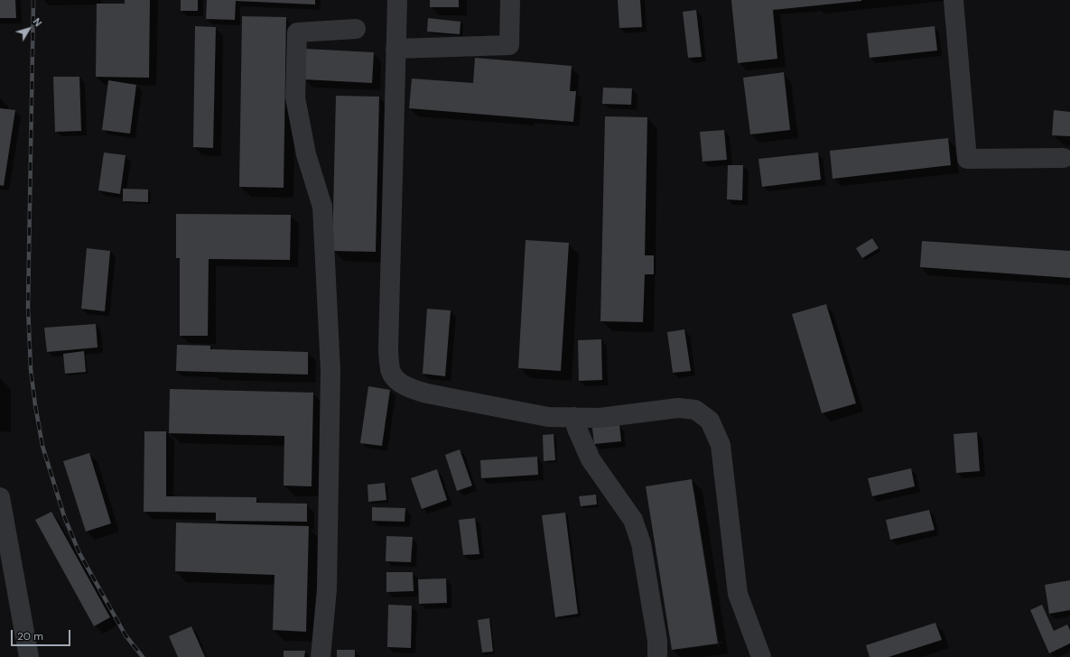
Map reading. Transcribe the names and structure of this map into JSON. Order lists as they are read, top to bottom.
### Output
{
  "scale_bar": "20 m",
  "north": "top right"
}
